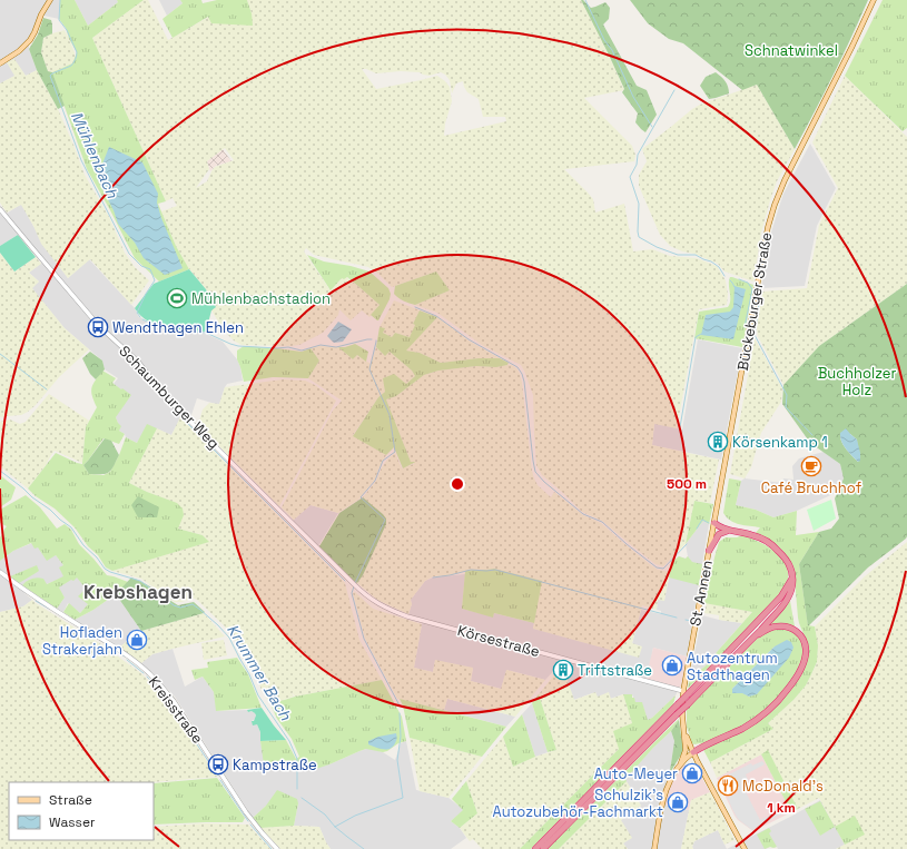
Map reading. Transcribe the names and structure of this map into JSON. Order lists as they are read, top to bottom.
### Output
{
  "streets": {
    "main road": ["Bückeburger Straße", "St. Annen"],
    "street": ["Schaumburger Weg", "Körsestraße", "Kreisstraße"]
  },
  "crossings": [
    ["Bückeburger Straße", "St. Annen"],
    ["Schaumburger Weg", "Körsestraße"],
    ["St. Annen", "Körsestraße"]
  ],
  "districts": ["Krebshagen"],
  "water": ["Mühlenbach", "Krummer Bach"],
  "parks": ["Schnatwinkel", "Buchholzer Holz"],
  "places": {
    "sports": ["Mühlenbachstadion"],
    "bus stop": ["Wendthagen Ehlen", "Kampstraße"],
    "building": ["Körsenkamp 1", "Triftstraße"],
    "cafe": ["Café Bruchhof"],
    "shop": [
      "Hofladen Strakerjahn",
      "Autozentrum Stadthagen",
      "Auto-Meyer",
      "Schulzik's Autozubehör-Fachmarkt"
    ],
    "restaurant": ["McDonald's"]
  },
  "legend": ["Straße", "Wasser"],
  "rings": ["500 m", "1 km"]
}
